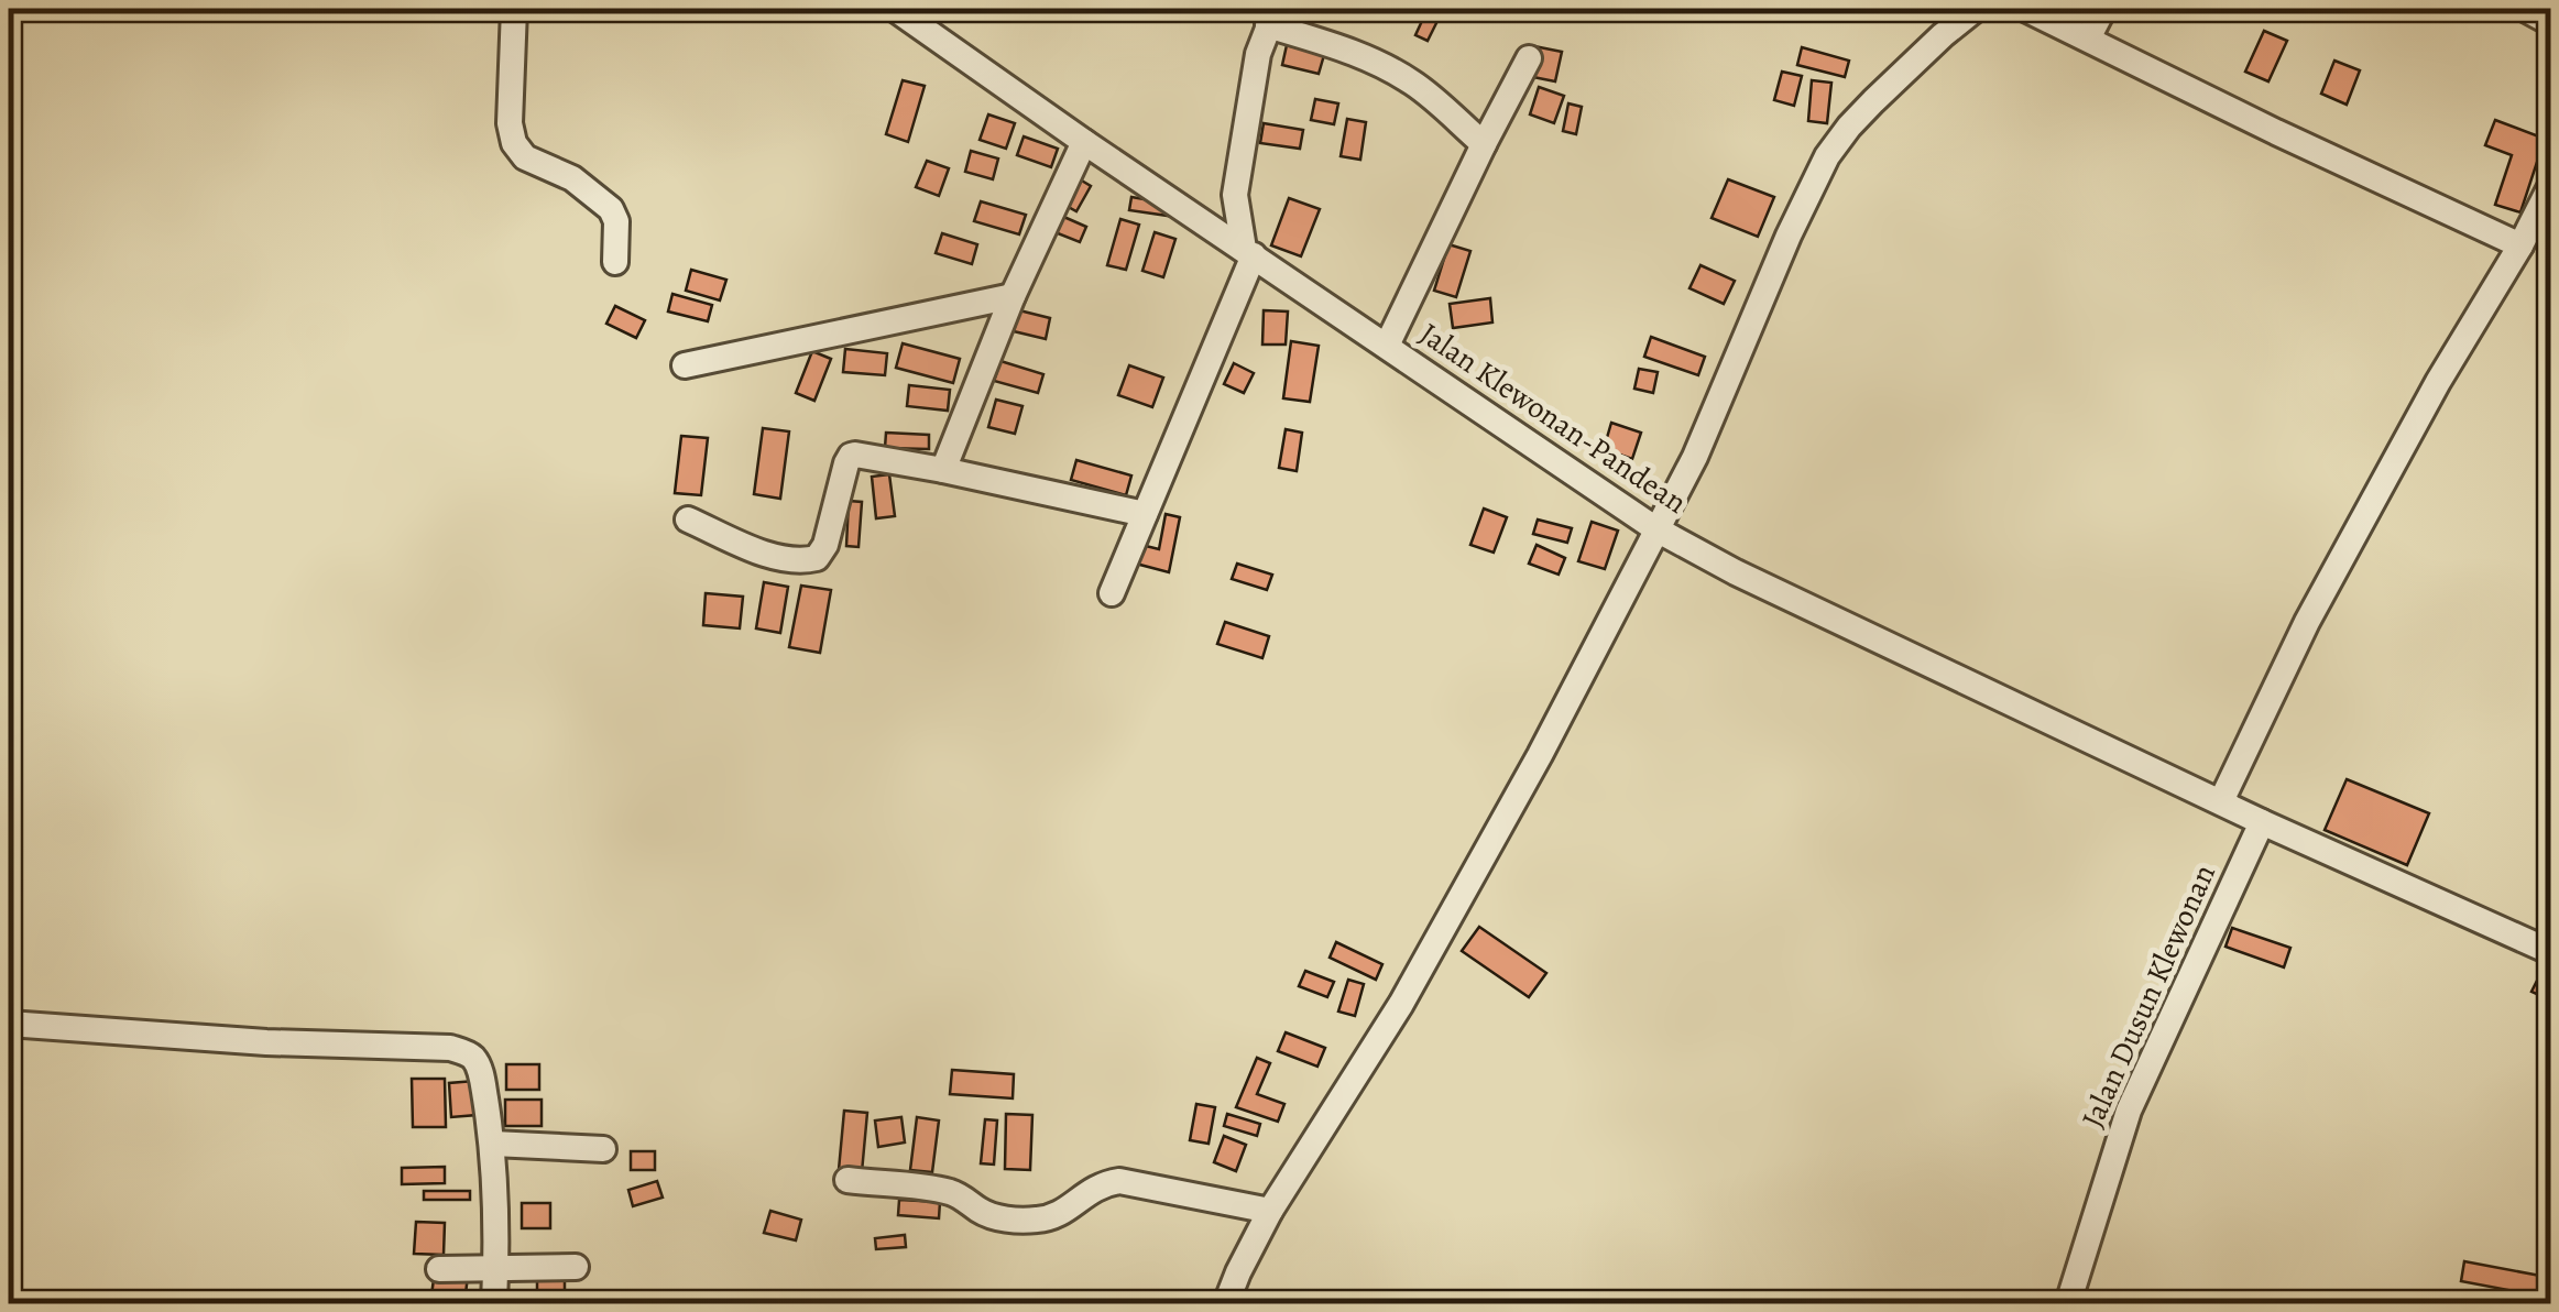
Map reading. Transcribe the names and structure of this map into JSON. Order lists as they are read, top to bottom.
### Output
{
  "streets": {
    "street": ["Jalan Klewonan-Pandean", "Jalan Dusun Klewonan"]
  }
}
